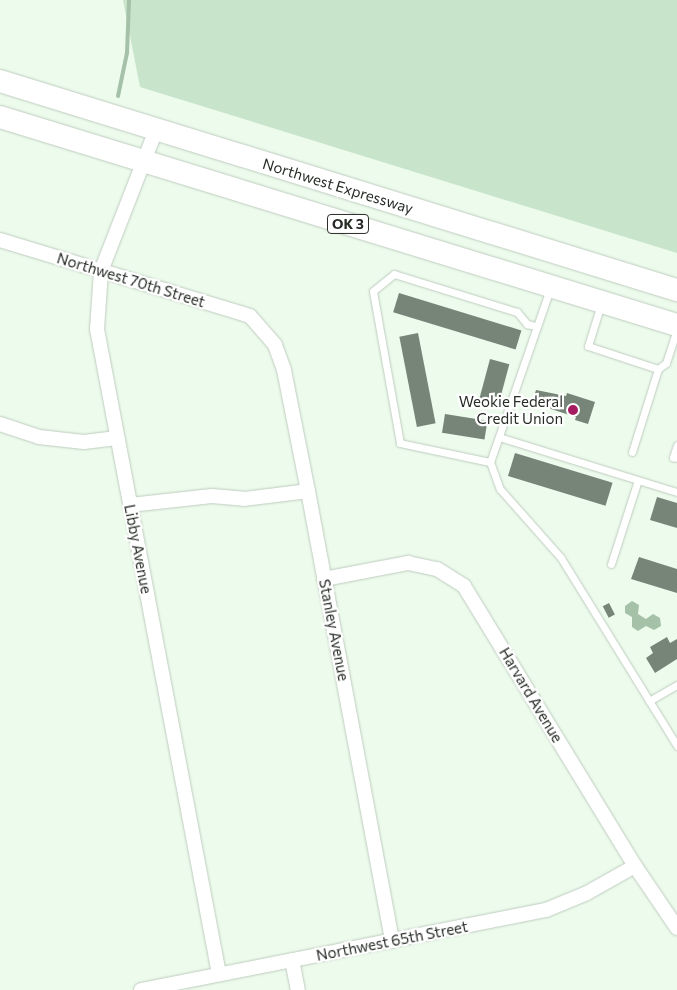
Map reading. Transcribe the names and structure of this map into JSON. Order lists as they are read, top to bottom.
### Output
{
  "streets": {
    "highway": ["Northwest Expressway", "OK 3"],
    "street": [
      "Northwest 70th Street",
      "Libby Avenue",
      "Stanley Avenue",
      "Harvard Avenue",
      "Northwest 65th Street"
    ]
  },
  "crossings": [
    ["Northwest Expressway", "Libby Avenue"],
    ["OK 3", "Libby Avenue"],
    ["Northwest 70th Street", "Libby Avenue"],
    ["Northwest 70th Street", "Stanley Avenue"],
    ["Libby Avenue", "Northwest 65th Street"],
    ["Stanley Avenue", "Harvard Avenue"],
    ["Stanley Avenue", "Northwest 65th Street"],
    ["Harvard Avenue", "Northwest 65th Street"]
  ],
  "places": ["Weokie Federal Credit Union"]
}
